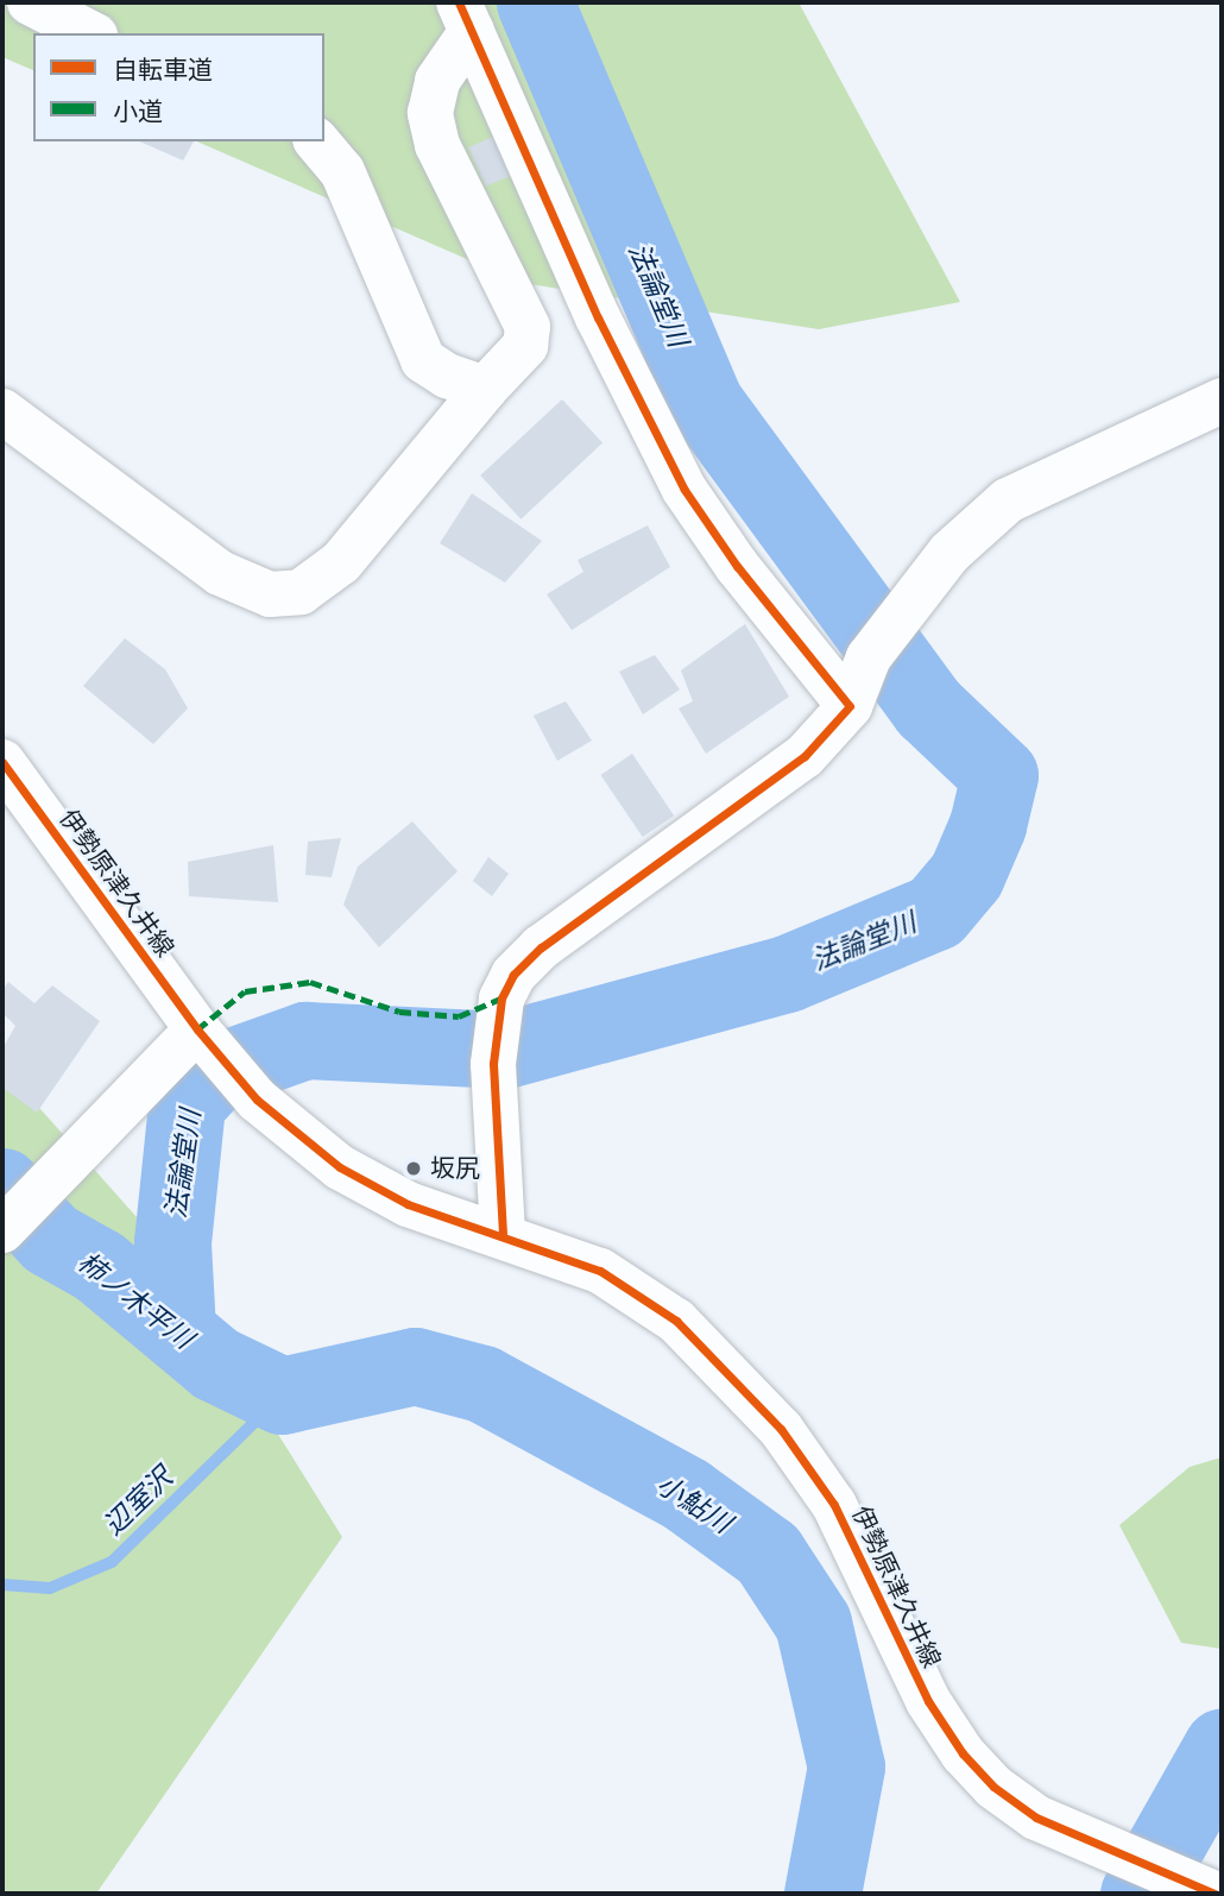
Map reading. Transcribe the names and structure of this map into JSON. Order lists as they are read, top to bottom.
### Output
{
  "streets": {
    "street": ["伊勢原津久井線"]
  },
  "water": [
    "法論堂川",
    "柿ノ木平川",
    "辺室沢",
    "小鮎川"
  ],
  "places": ["坂尻"],
  "legend": ["自転車道", "小道"]
}
